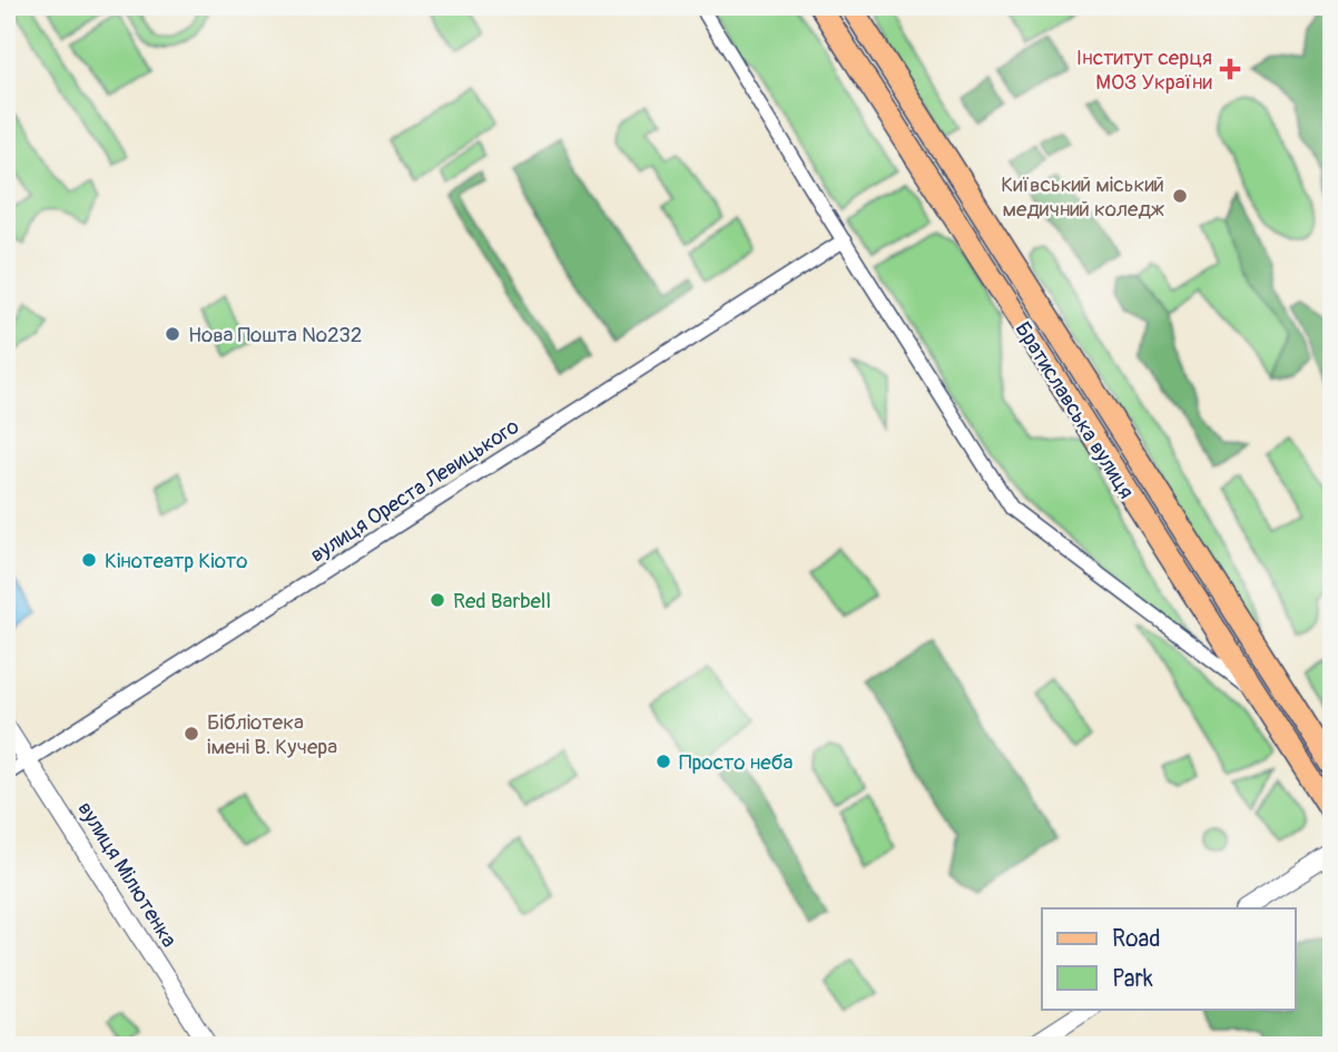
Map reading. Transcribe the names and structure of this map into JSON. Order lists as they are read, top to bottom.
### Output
{
  "streets": {
    "main road": ["Братиславська вулиця"],
    "street": ["вулиця Ореста Левицького", "вулиця Мілютенка"]
  },
  "crossings": [
    ["вулиця Ореста Левицького", "вулиця Мілютенка"]
  ],
  "places": {
    "health": ["Інститут серця МОЗ України"],
    "other": [
      "Київський міський медичний коледж",
      "Нова Пошта №232",
      "Кінотеатр Кіото",
      "Red Barbell",
      "Бібліотека імені В. Кучера",
      "Просто неба"
    ]
  },
  "legend": ["Road", "Park"]
}
